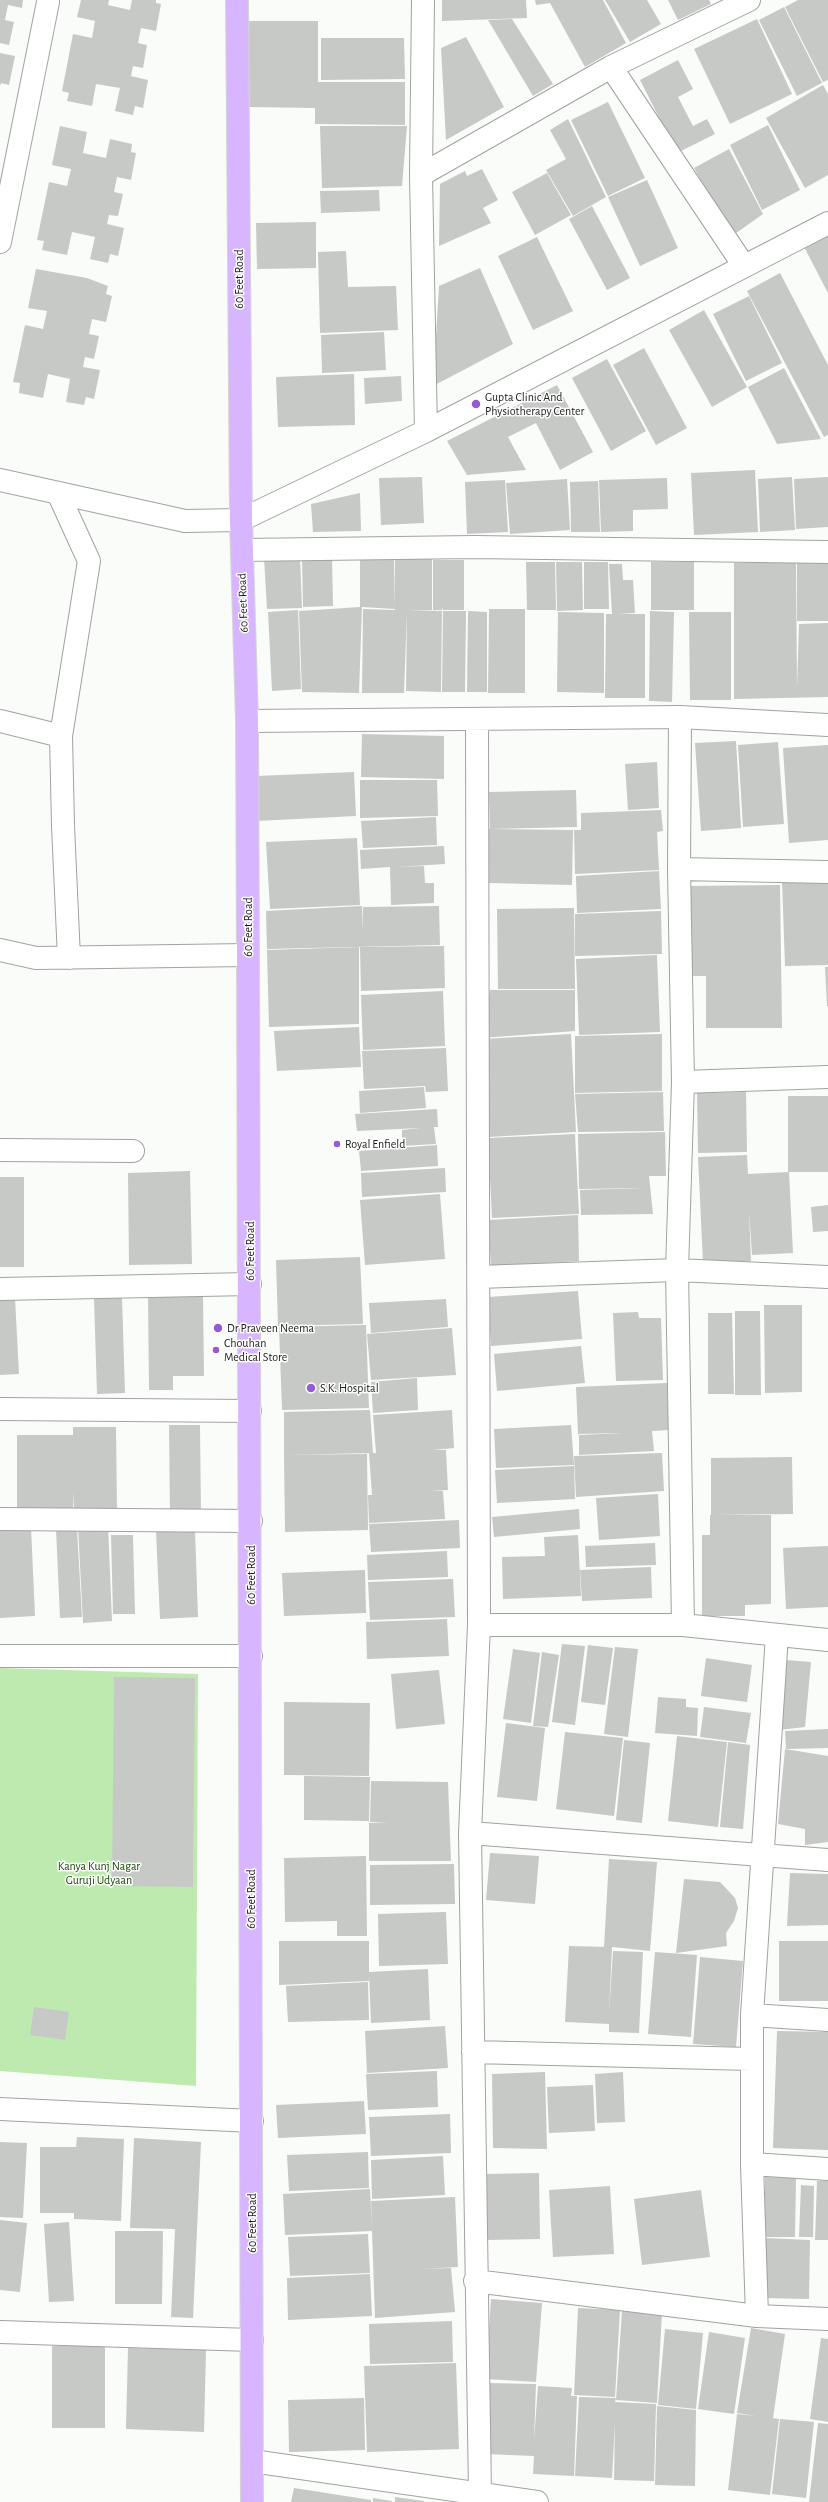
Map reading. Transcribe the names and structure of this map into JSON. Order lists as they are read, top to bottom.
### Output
{
  "streets": {
    "main road": ["60 Feet Road"]
  },
  "parks": ["Kanya Kunj Nagar Guruji Udyaan"],
  "places": [
    "Gupta Clinic And Physiotherapy Center",
    "Royal Enfield",
    "Dr Praveen Neema",
    "Chouhan Medical Store",
    "S.K. Hospital"
  ]
}
